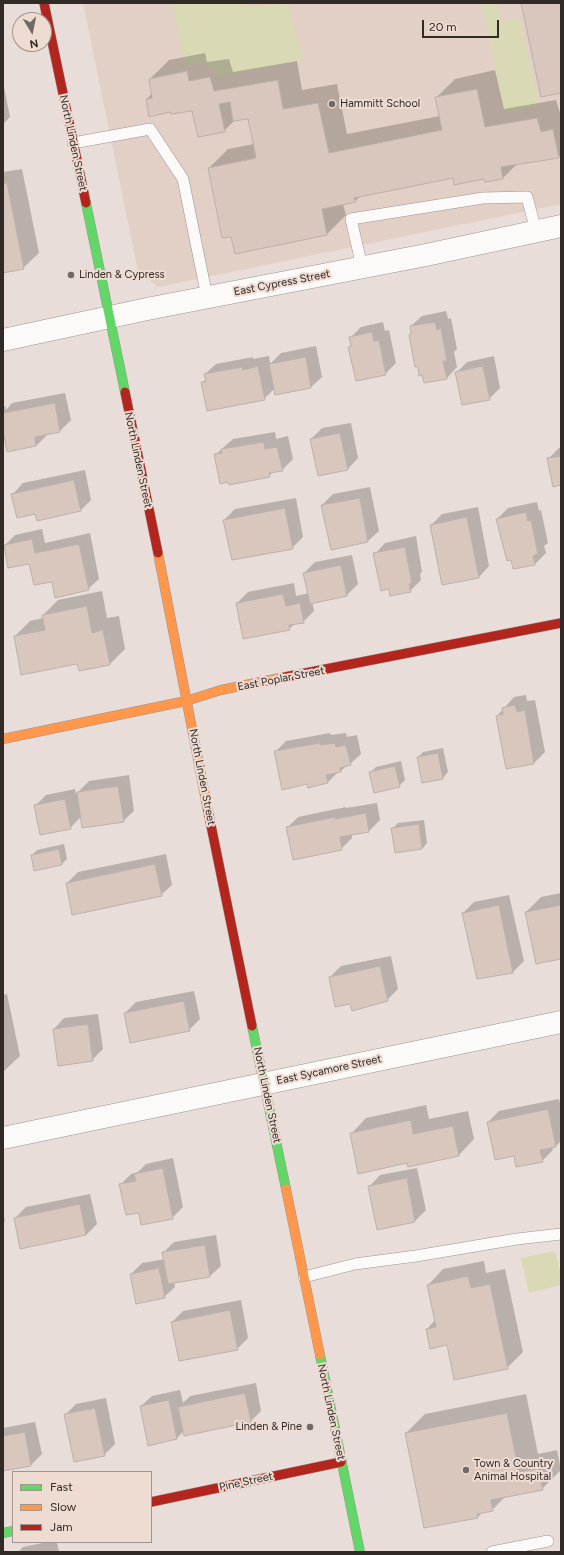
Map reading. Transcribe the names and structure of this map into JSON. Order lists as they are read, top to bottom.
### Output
{
  "streets": {
    "main road": ["North Linden Street", "East Poplar Street", "Pine Street"],
    "street": ["East Cypress Street", "East Sycamore Street"]
  },
  "crossings": [
    ["North Linden Street", "East Cypress Street"],
    ["North Linden Street", "East Poplar Street"],
    ["North Linden Street", "East Sycamore Street"],
    ["North Linden Street", "Pine Street"]
  ],
  "places": [
    "Hammitt School",
    "Linden & Cypress",
    "Linden & Pine",
    "Town & Country Animal Hospital"
  ],
  "legend": ["Fast", "Slow", "Jam"],
  "scale_bar": "20 m",
  "north": "bottom"
}
